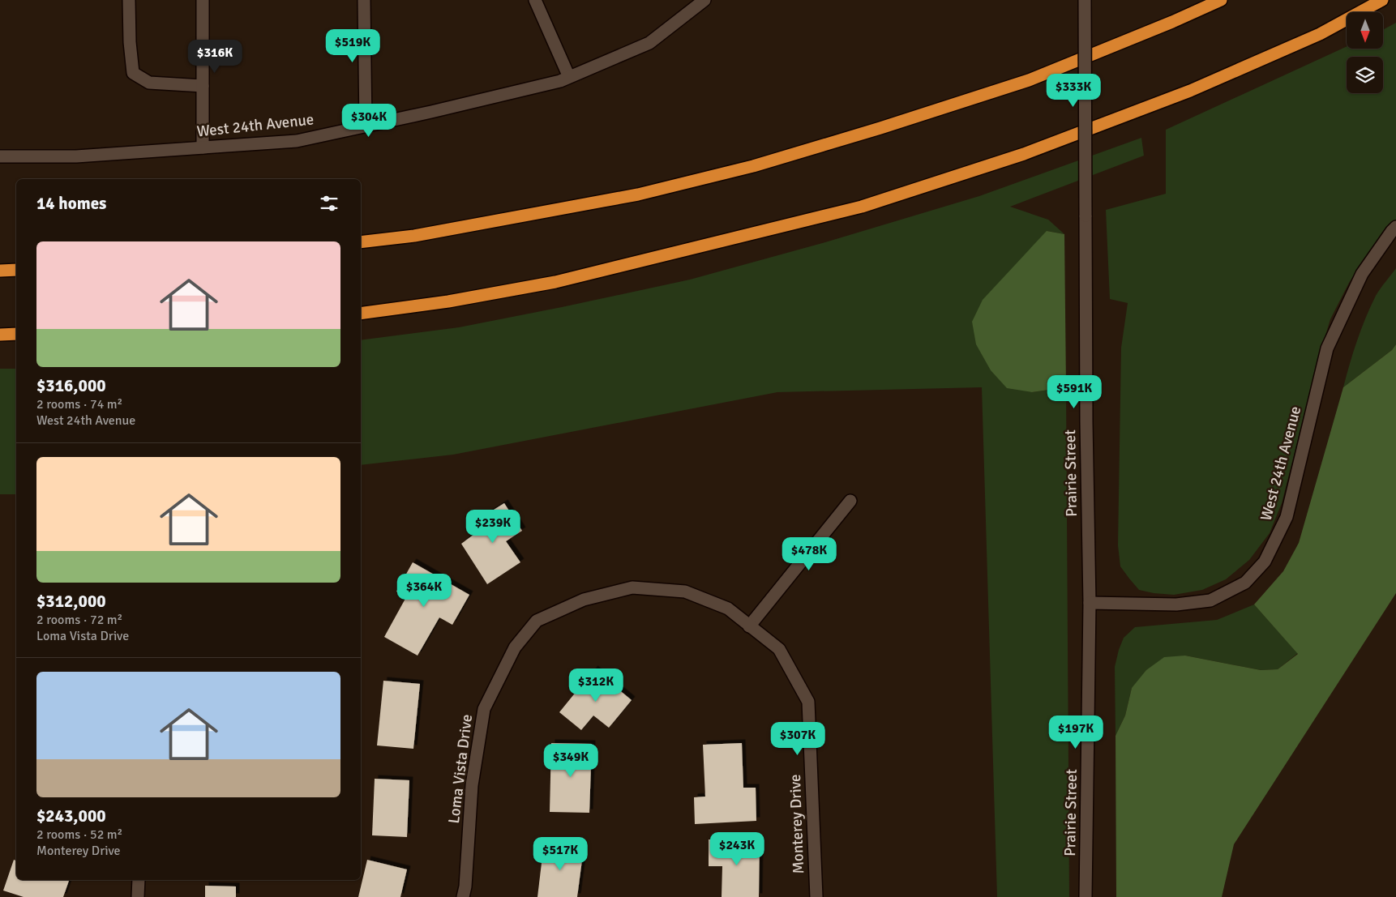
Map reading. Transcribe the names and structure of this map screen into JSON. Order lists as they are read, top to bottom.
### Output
{
  "streets": {
    "street": [
      "West 24th Avenue",
      "Prairie Street",
      "Loma Vista Drive",
      "Monterey Drive"
    ]
  },
  "crossings": [
    ["West 24th Avenue", "Prairie Street"],
    ["Loma Vista Drive", "Monterey Drive"]
  ],
  "north": "bottom",
  "page": {
    "price": [
      "$519K",
      "$316K",
      "$333K",
      "$304K",
      "$591K",
      "$239K",
      "$478K",
      "$364K",
      "$312K",
      "$197K",
      "$307K",
      "$349K",
      "$243K",
      "$517K"
    ],
    "heading": "14 homes",
    "list": [
      {
        "name": "$316,000",
        "note": "2 rooms · 74 m² · West 24th Avenue"
      },
      {
        "name": "$312,000",
        "note": "2 rooms · 72 m² · Loma Vista Drive"
      },
      {
        "name": "$243,000",
        "note": "2 rooms · 52 m² · Monterey Drive"
      }
    ]
  }
}
